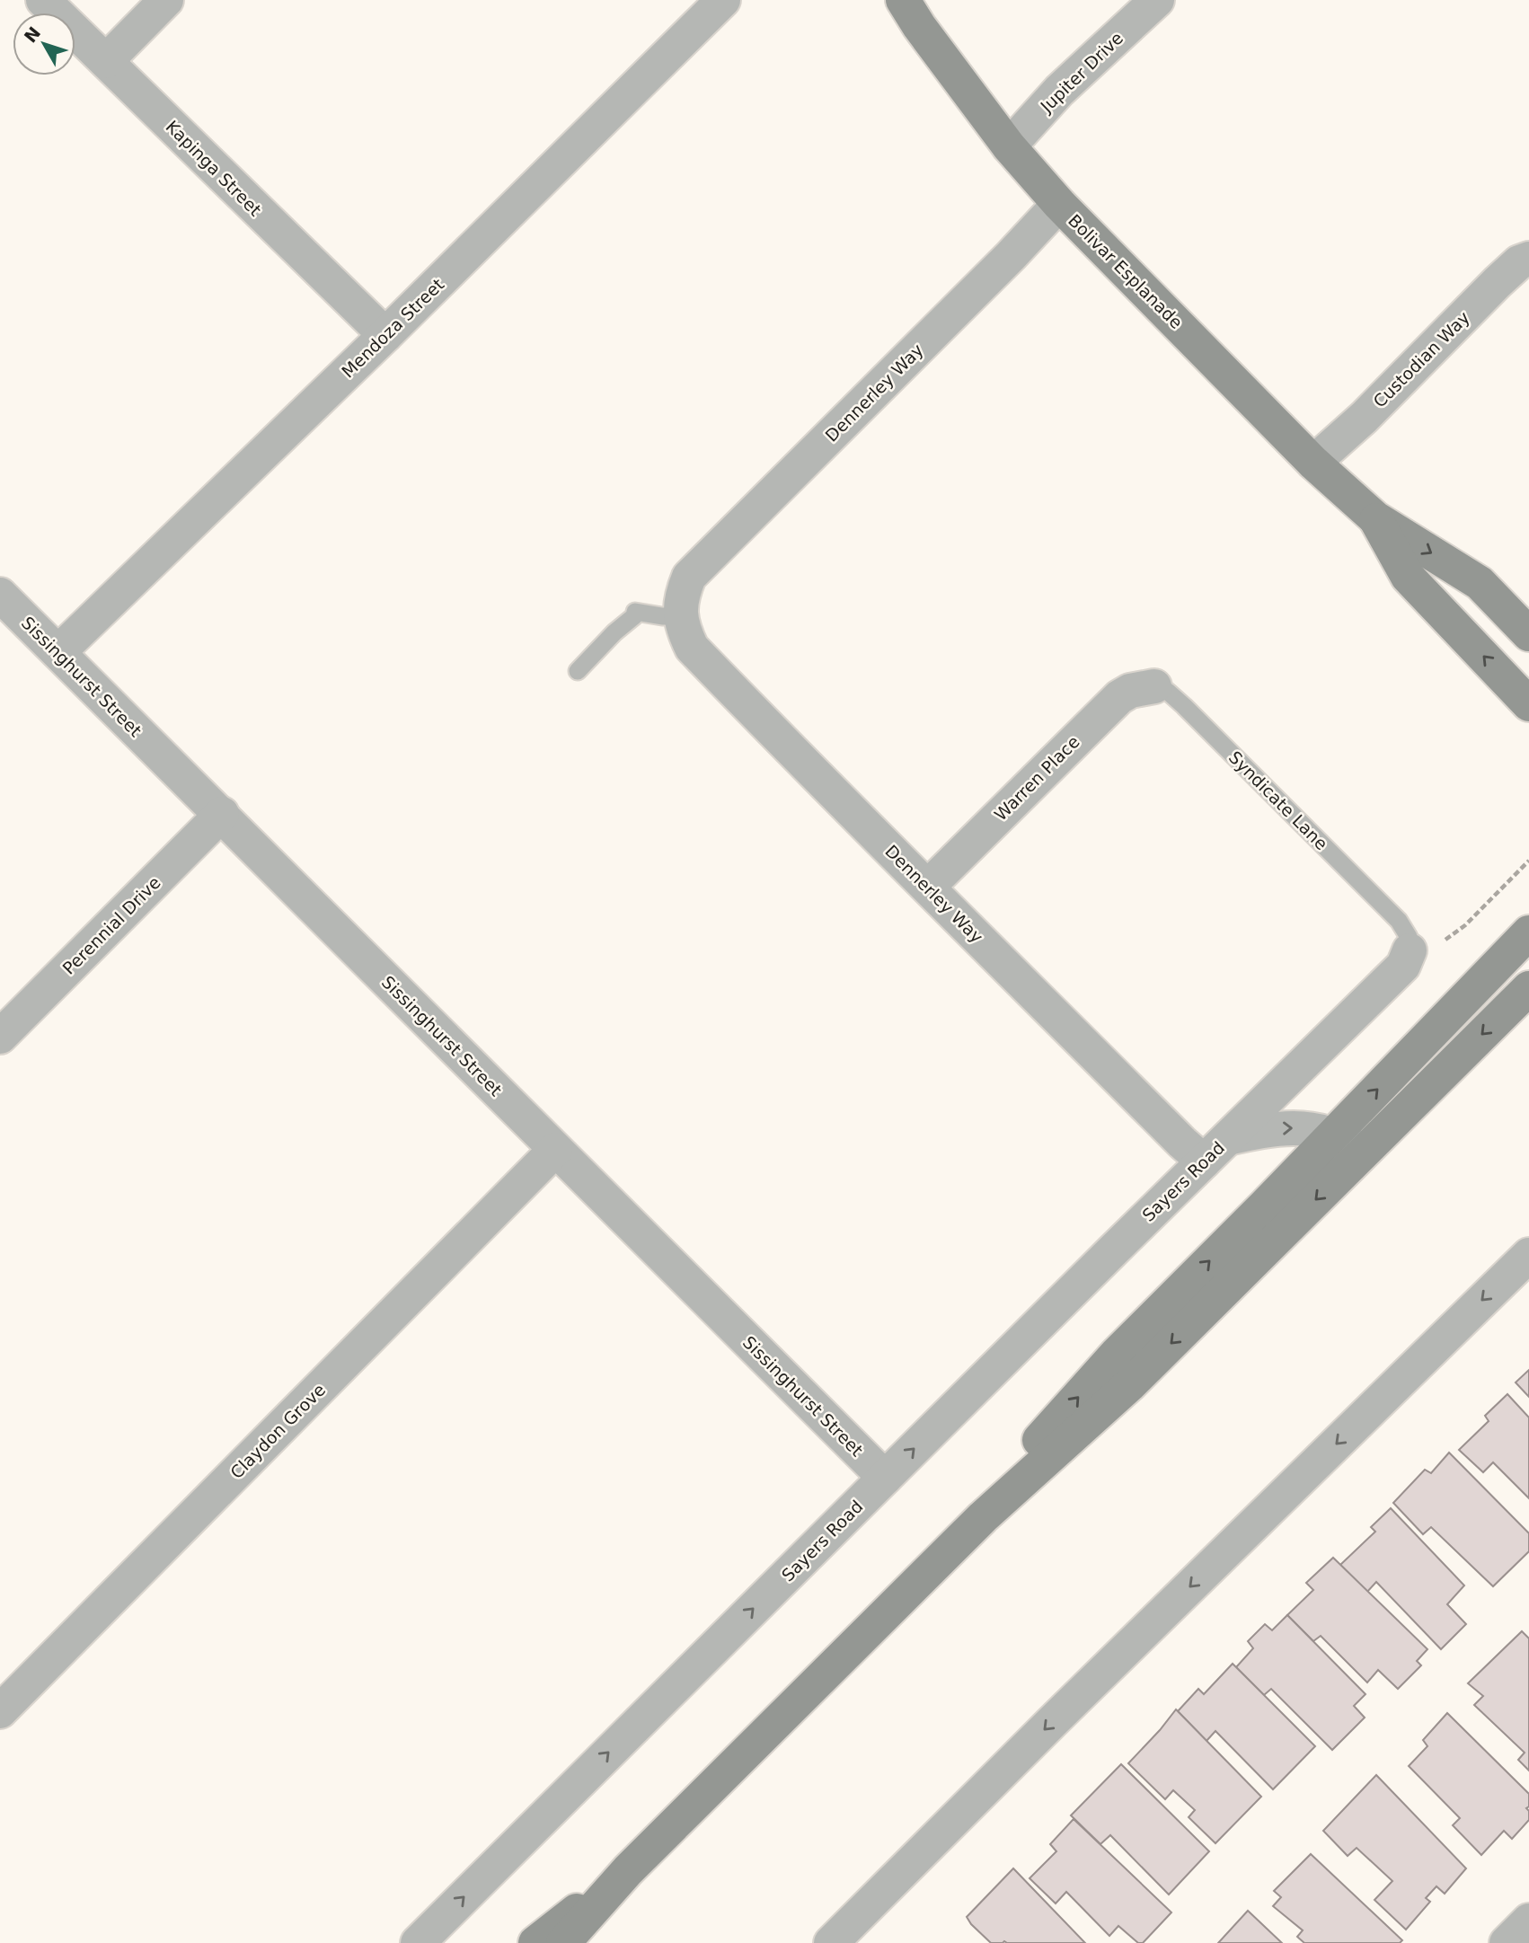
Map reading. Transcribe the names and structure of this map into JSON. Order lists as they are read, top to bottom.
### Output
{
  "streets": {
    "main road": ["Bolivar Esplanade"],
    "street": [
      "Jupiter Drive",
      "Kapinga Street",
      "Mendoza Street",
      "Custodian Way",
      "Dennerley Way",
      "Sissinghurst Street",
      "Warren Place",
      "Perennial Drive",
      "Sayers Road",
      "Claydon Grove"
    ],
    "lane": ["Syndicate Lane"]
  },
  "crossings": [
    ["Jupiter Drive", "Bolivar Esplanade"],
    ["Kapinga Street", "Mendoza Street"],
    ["Bolivar Esplanade", "Custodian Way"],
    ["Bolivar Esplanade", "Dennerley Way"],
    ["Mendoza Street", "Sissinghurst Street"],
    ["Dennerley Way", "Warren Place"],
    ["Dennerley Way", "Sayers Road"],
    ["Sissinghurst Street", "Perennial Drive"],
    ["Sissinghurst Street", "Sayers Road"],
    ["Sissinghurst Street", "Claydon Grove"],
    ["Warren Place", "Syndicate Lane"],
    ["Syndicate Lane", "Sayers Road"]
  ],
  "north": "top left"
}
